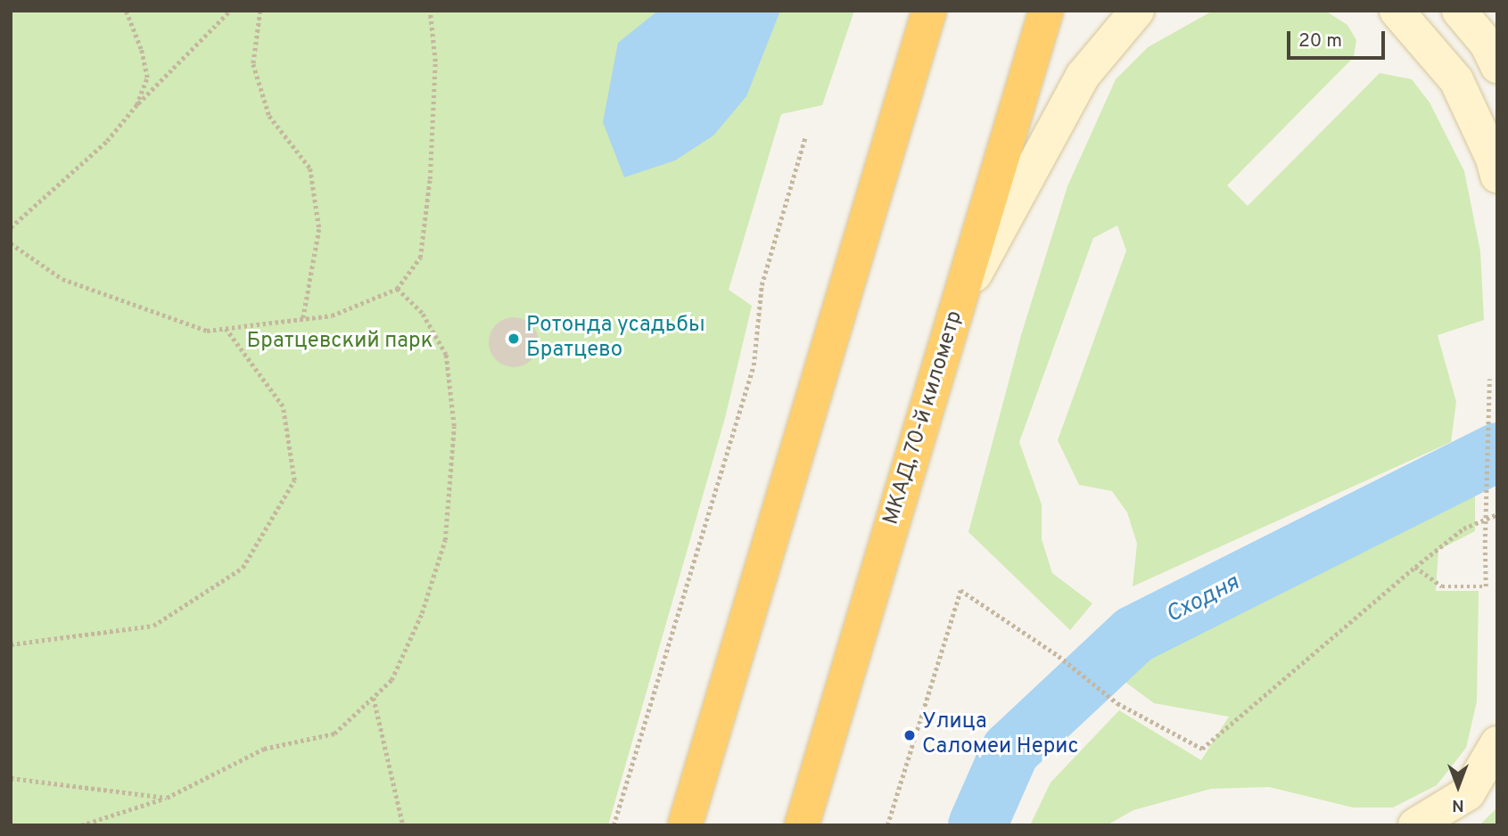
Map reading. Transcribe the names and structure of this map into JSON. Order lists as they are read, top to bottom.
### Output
{
  "streets": {
    "highway": ["МКАД, 70-й километр"]
  },
  "water": ["Сходня"],
  "parks": ["Братцевский парк"],
  "places": ["Ротонда усадьбы Братцево", "Улица Саломеи Нерис"],
  "scale_bar": "20 m",
  "north": "bottom"
}
